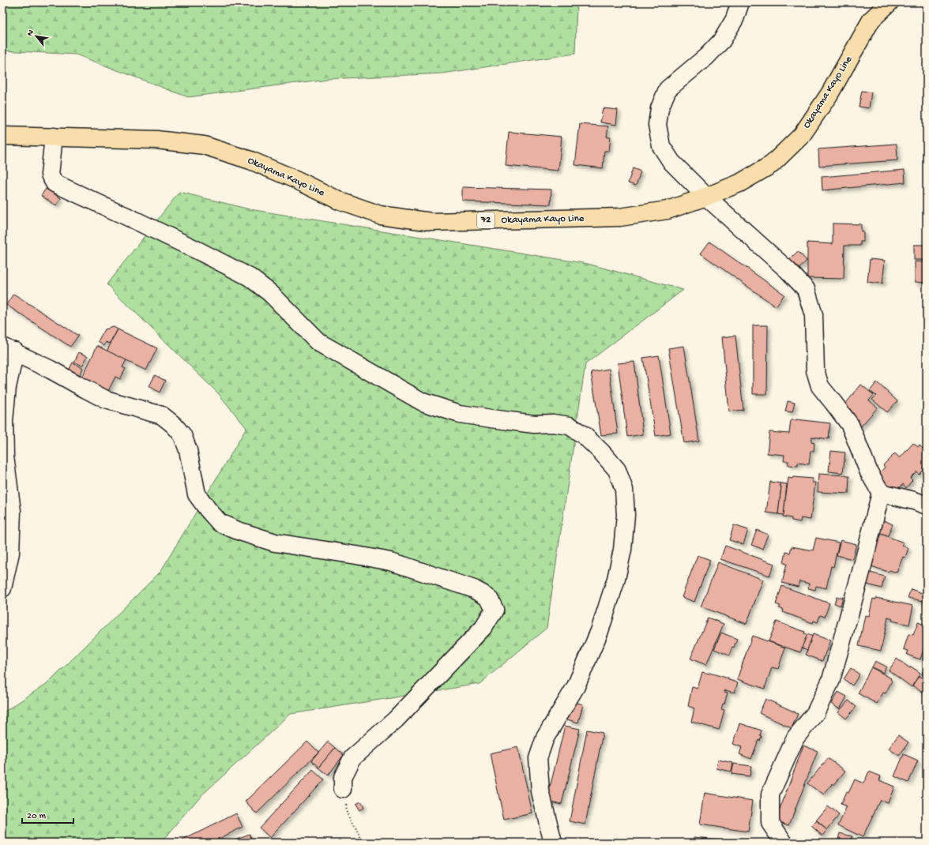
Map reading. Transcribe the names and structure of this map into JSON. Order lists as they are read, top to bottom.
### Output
{
  "streets": {
    "main road": ["Okayama Kayo Line", "72"]
  },
  "scale_bar": "20 m",
  "north": "top left"
}
